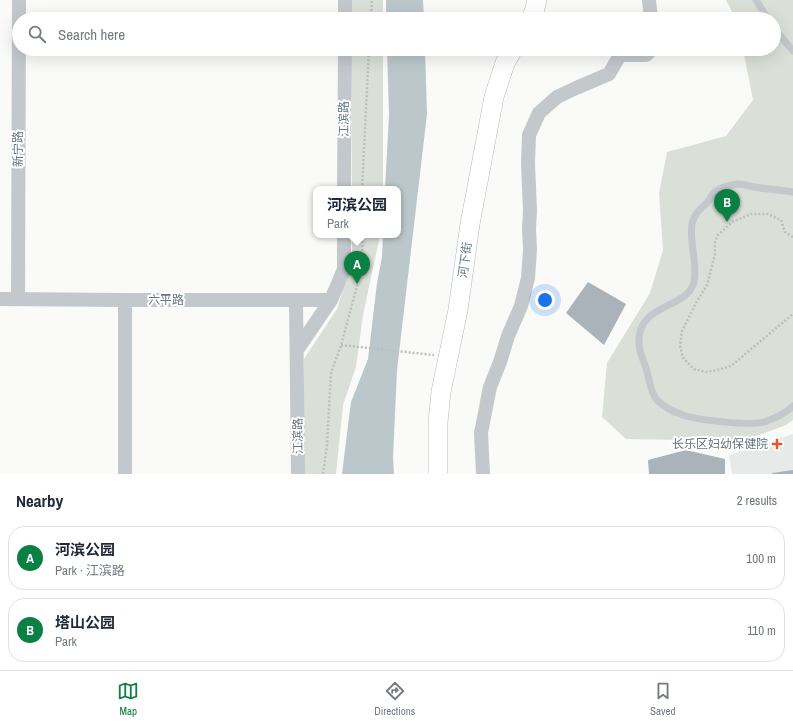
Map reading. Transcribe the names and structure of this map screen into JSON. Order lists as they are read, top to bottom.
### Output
{
  "streets": {
    "street": [
      "江滨路",
      "新宁路",
      "河下街",
      "六平路"
    ]
  },
  "crossings": [
    ["江滨路", "六平路"],
    ["新宁路", "六平路"]
  ],
  "places": {
    "health": ["长乐区妇幼保健院"]
  },
  "page": {
    "search": "Search here",
    "popup": ["河滨公园", "Park"],
    "pins": ["B", "A"],
    "heading": ["Nearby", "2 results"],
    "list": [
      {
        "mark": "A",
        "name": "河滨公园",
        "note": "Park · 江滨路",
        "value": "100 m"
      },
      {
        "mark": "B",
        "name": "塔山公园",
        "note": "Park",
        "value": "110 m"
      }
    ],
    "nav": ["Map", "Directions", "Saved"]
  }
}
